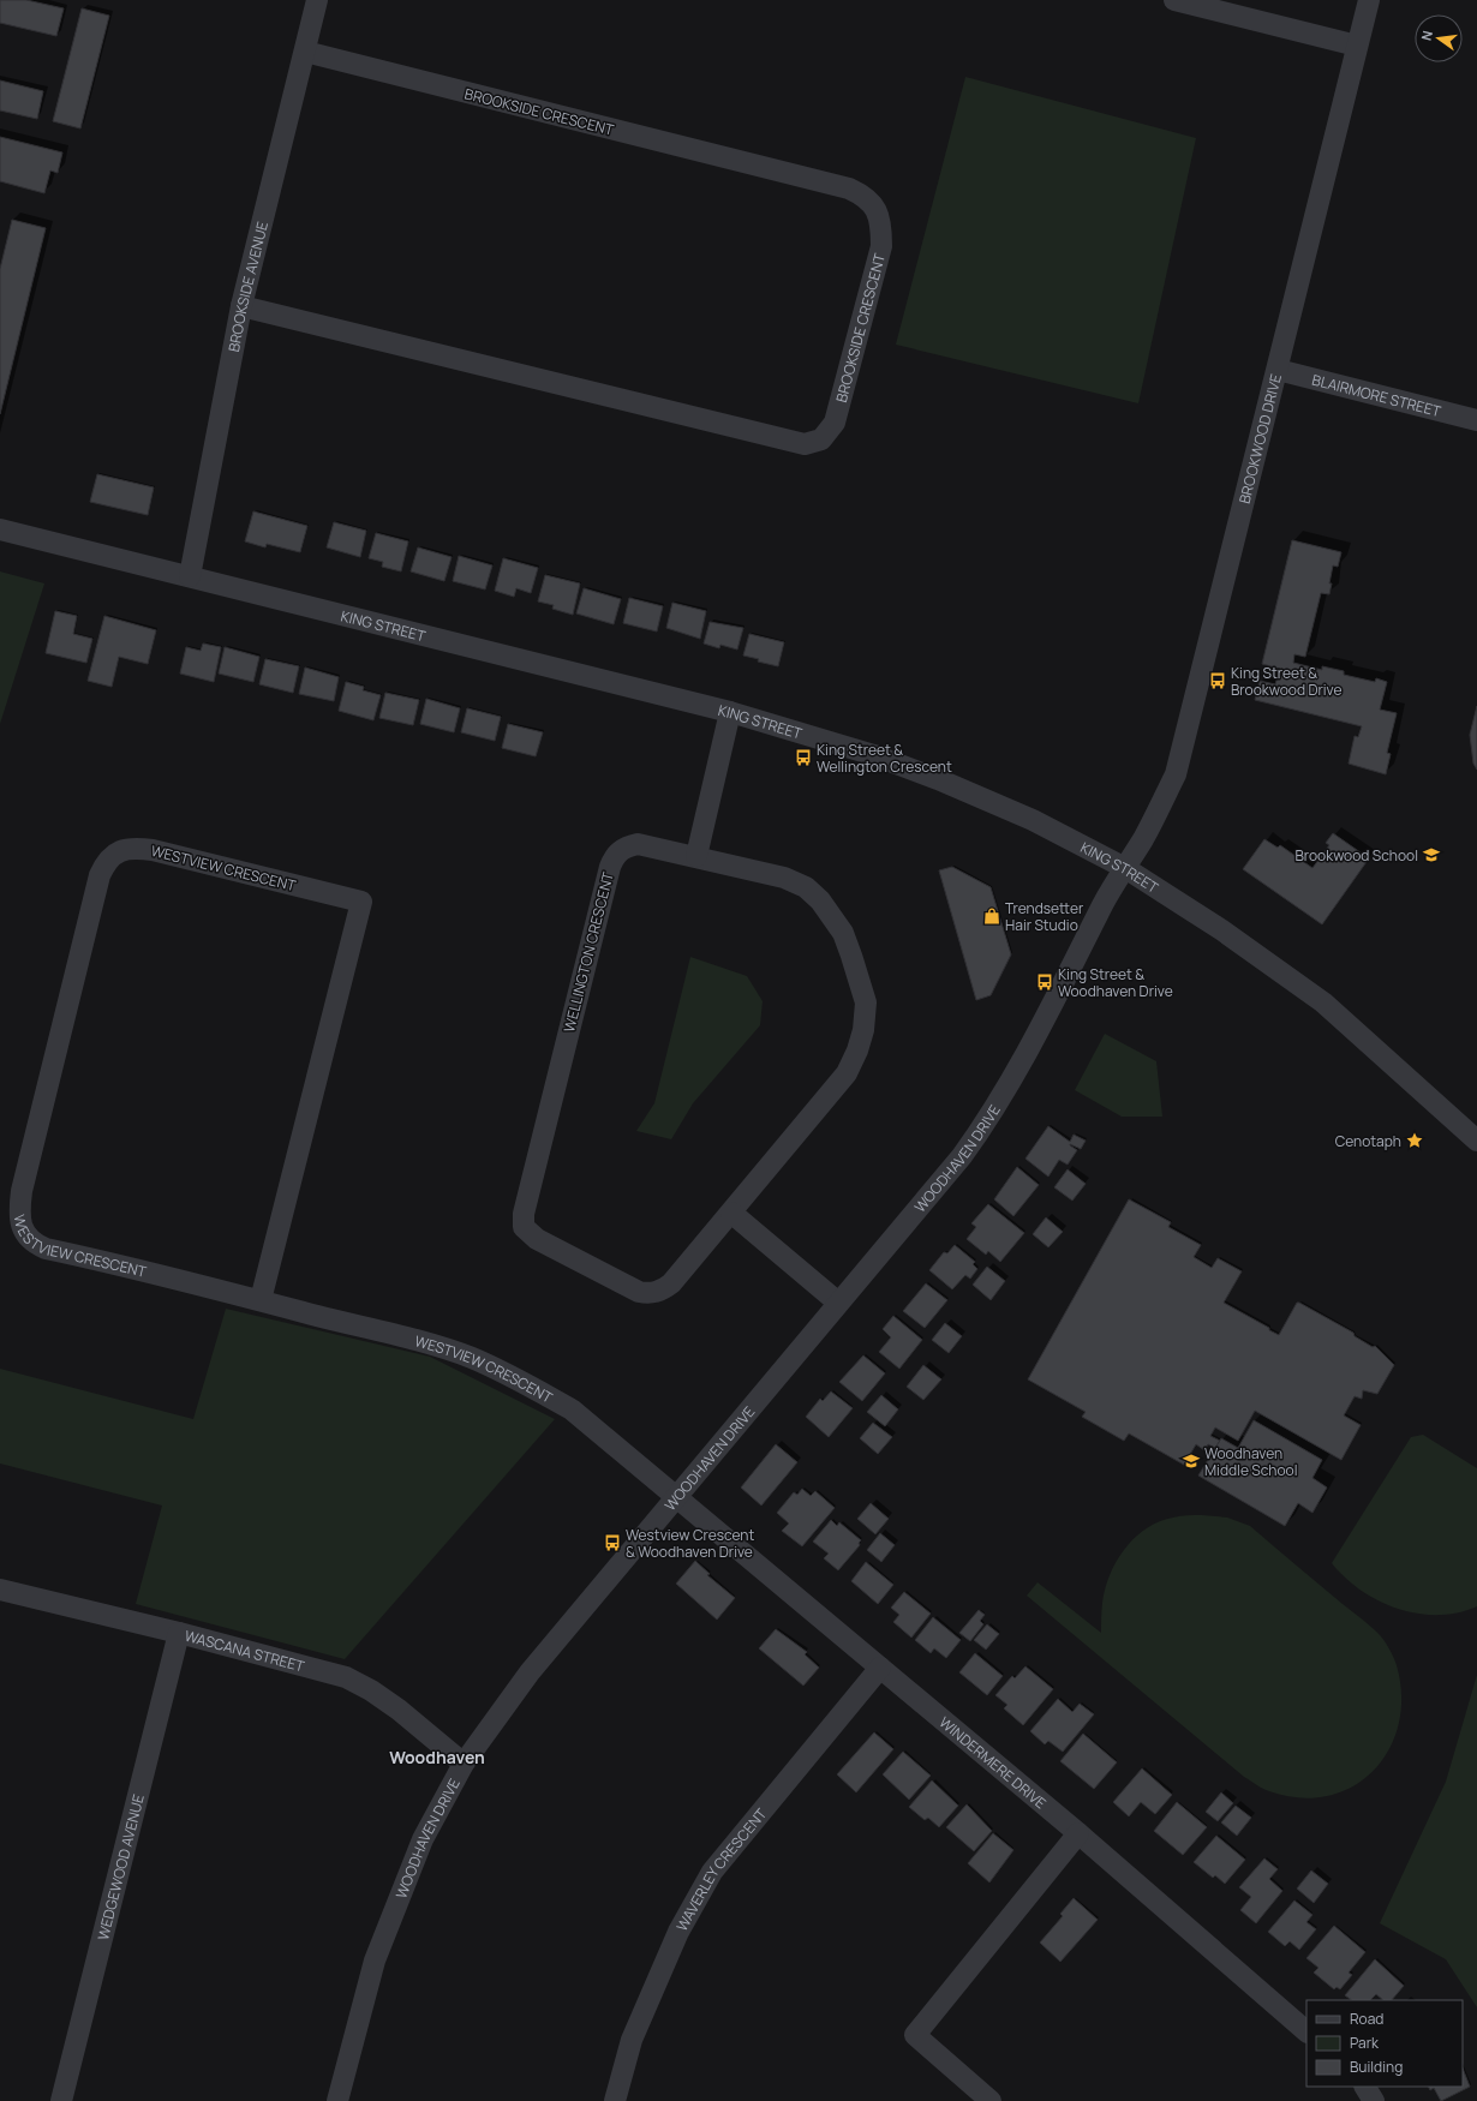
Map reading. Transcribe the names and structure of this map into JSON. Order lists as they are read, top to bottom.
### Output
{
  "streets": {
    "street": [
      "BROOKSIDE CRESCENT",
      "BROOKSIDE AVENUE",
      "BLAIRMORE STREET",
      "BROOKWOOD DRIVE",
      "KING STREET",
      "WESTVIEW CRESCENT",
      "WELLINGTON CRESCENT",
      "WOODHAVEN DRIVE",
      "WASCANA STREET",
      "WINDERMERE DRIVE",
      "WEDGEWOOD AVENUE",
      "WAVERLEY CRESCENT"
    ]
  },
  "crossings": [
    ["BROOKSIDE CRESCENT", "BROOKSIDE AVENUE"],
    ["BROOKSIDE AVENUE", "KING STREET"],
    ["BLAIRMORE STREET", "BROOKWOOD DRIVE"],
    ["BROOKWOOD DRIVE", "KING STREET"],
    ["BROOKWOOD DRIVE", "WOODHAVEN DRIVE"],
    ["KING STREET", "WOODHAVEN DRIVE"],
    ["WESTVIEW CRESCENT", "WOODHAVEN DRIVE"],
    ["WESTVIEW CRESCENT", "WINDERMERE DRIVE"],
    ["WOODHAVEN DRIVE", "WASCANA STREET"],
    ["WOODHAVEN DRIVE", "WINDERMERE DRIVE"],
    ["WASCANA STREET", "WEDGEWOOD AVENUE"],
    ["WINDERMERE DRIVE", "WAVERLEY CRESCENT"]
  ],
  "districts": ["Woodhaven"],
  "places": {
    "bus stop": [
      "King Street & Brookwood Drive",
      "King Street & Wellington Crescent",
      "King Street & Woodhaven Drive",
      "Westview Crescent & Woodhaven Drive"
    ],
    "school or university": ["Brookwood School", "Woodhaven Middle School"],
    "shop": ["Trendsetter Hair Studio"],
    "place": ["Cenotaph"]
  },
  "legend": ["Road", "Park", "Building"],
  "north": "left"
}
